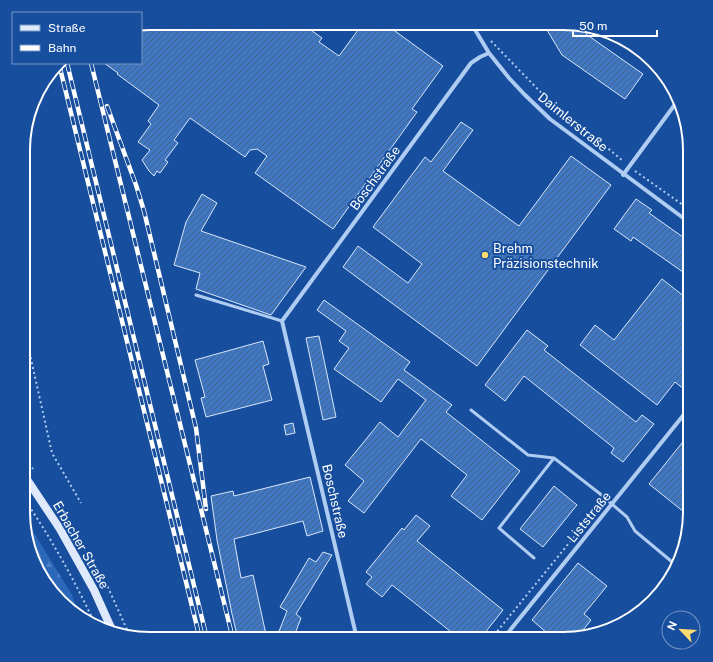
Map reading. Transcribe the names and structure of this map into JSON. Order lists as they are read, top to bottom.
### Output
{
  "streets": {
    "main road": ["Erbacher Straße"],
    "street": ["Daimlerstraße", "Boschstraße", "Liststraße"]
  },
  "crossings": [
    ["Daimlerstraße", "Boschstraße"]
  ],
  "places": ["Brehm Präzisionstechnik"],
  "legend": ["Straße", "Bahn"],
  "scale_bar": "50 m",
  "north": "top left"
}
